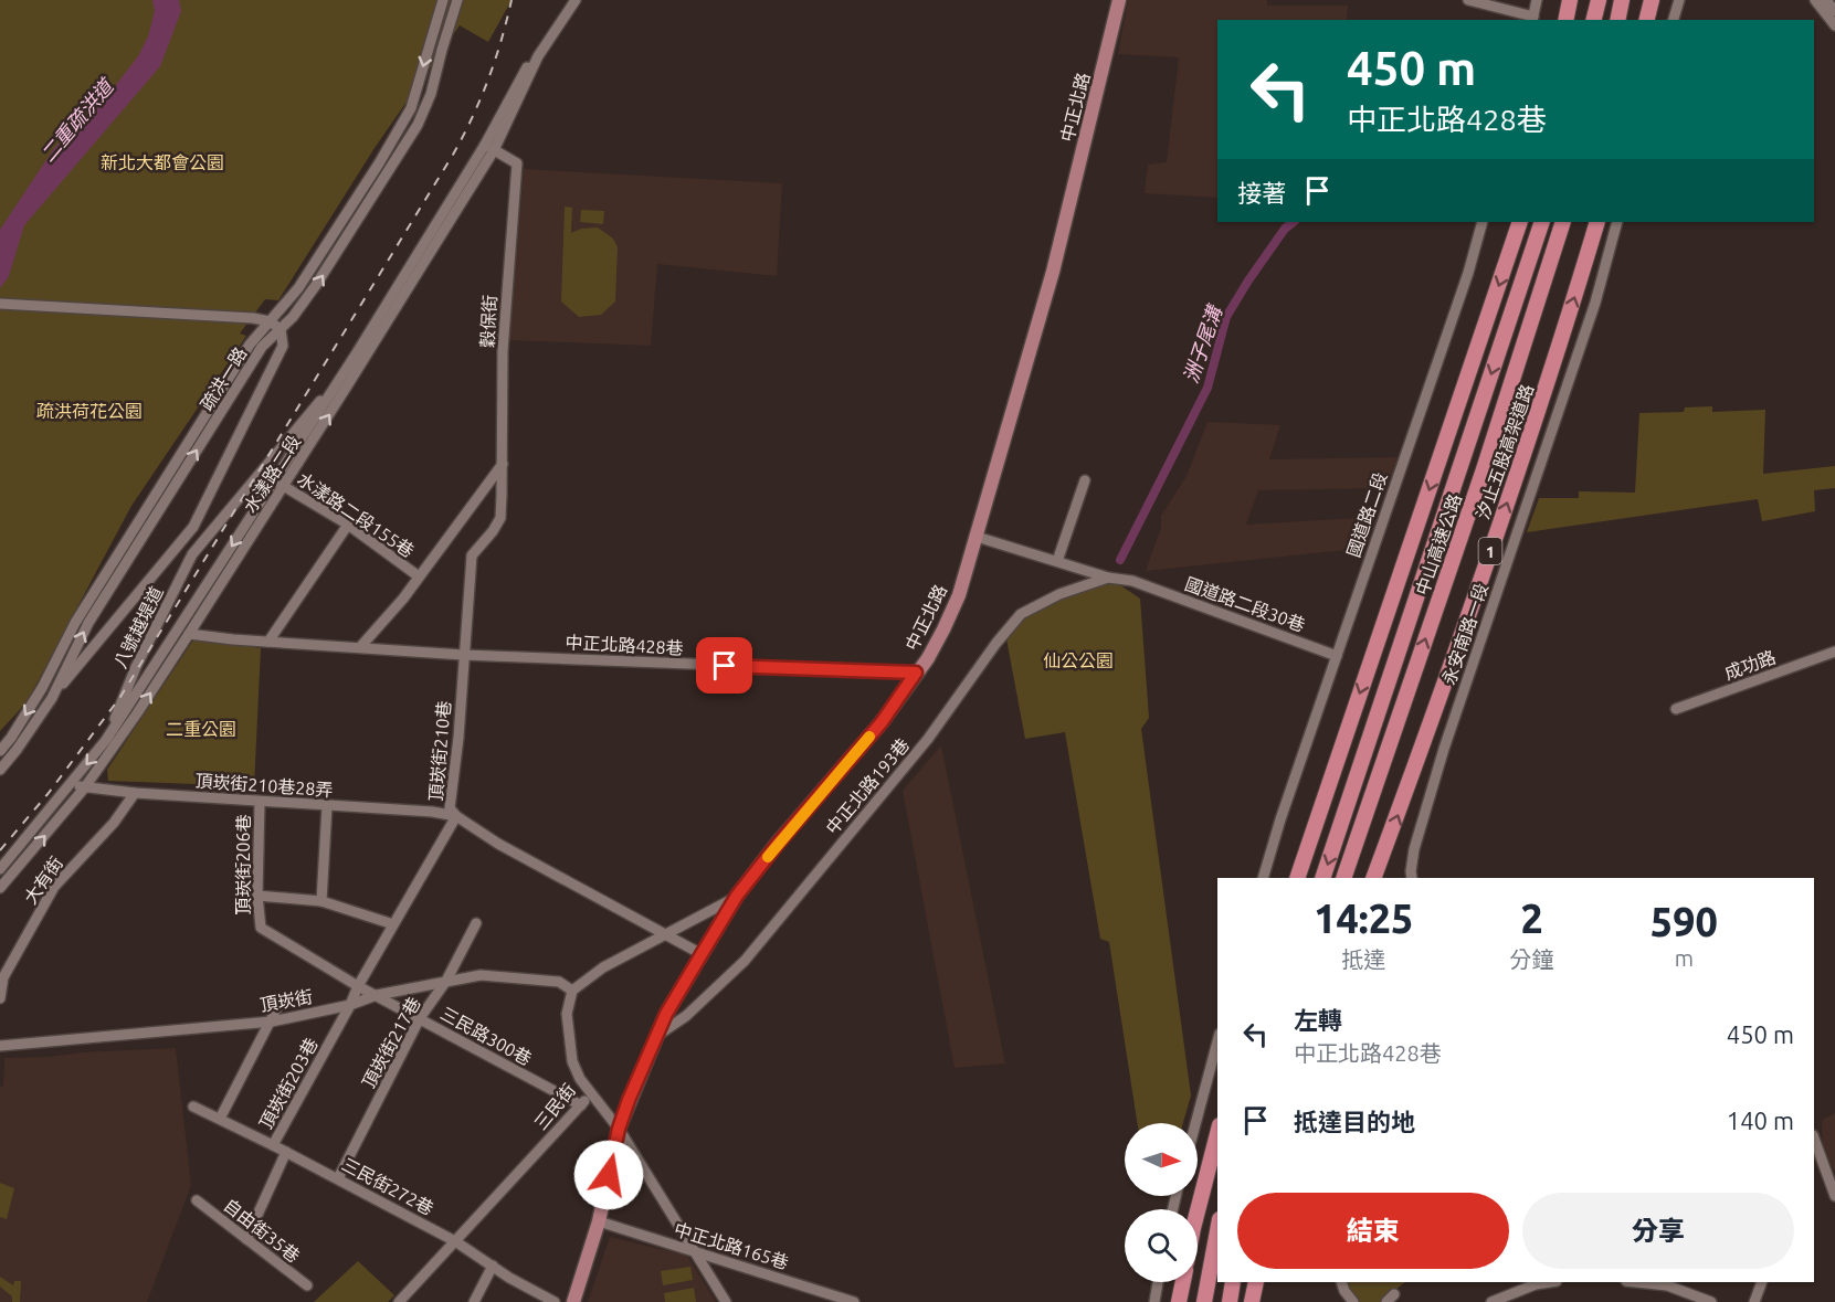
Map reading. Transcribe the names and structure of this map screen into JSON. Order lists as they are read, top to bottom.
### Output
{
  "streets": {
    "highway": ["汐止五股高架道路", "中山高速公路", "1"],
    "main road": ["中正北路"],
    "street": [
      "穀保街",
      "疏洪一路",
      "水漾路二段",
      "水漾路二段155巷",
      "國道路二段",
      "國道路二段30巷",
      "八號越堤道",
      "永安南路一段",
      "中正北路428巷",
      "成功路",
      "頂崁街210巷",
      "頂崁街210巷28弄",
      "中正北路193巷",
      "頂崁街206巷",
      "大有街",
      "頂崁街",
      "三民路300巷",
      "頂崁街217巷",
      "頂崁街203巷",
      "三民街",
      "三民街272巷",
      "自由街35巷",
      "中正北路165巷"
    ]
  },
  "crossings": [
    ["中正北路", "國道路二段30巷"],
    ["中正北路", "中正北路428巷"],
    ["中正北路", "中正北路193巷"],
    ["中正北路", "中正北路165巷"],
    ["穀保街", "水漾路二段"],
    ["穀保街", "頂崁街210巷"],
    ["疏洪一路", "八號越堤道"],
    ["水漾路二段", "水漾路二段155巷"],
    ["水漾路二段", "八號越堤道"],
    ["水漾路二段", "中正北路428巷"],
    ["水漾路二段", "頂崁街210巷28弄"],
    ["國道路二段", "國道路二段30巷"],
    ["國道路二段30巷", "中正北路193巷"],
    ["中正北路428巷", "頂崁街210巷"],
    ["頂崁街210巷", "頂崁街210巷28弄"],
    ["頂崁街210巷", "頂崁街"],
    ["頂崁街210巷", "三民路300巷"],
    ["頂崁街210巷", "頂崁街203巷"],
    ["頂崁街210巷28弄", "頂崁街206巷"],
    ["頂崁街210巷28弄", "大有街"],
    ["頂崁街206巷", "三民路300巷"],
    ["頂崁街", "三民路300巷"],
    ["頂崁街", "頂崁街217巷"],
    ["頂崁街", "頂崁街203巷"],
    ["頂崁街", "三民街"],
    ["三民路300巷", "頂崁街217巷"],
    ["三民路300巷", "三民街"],
    ["頂崁街217巷", "三民街272巷"],
    ["頂崁街203巷", "三民街272巷"],
    ["三民街", "三民街272巷"]
  ],
  "water": ["二重疏洪道", "洲子尾溝"],
  "parks": [
    "新北大都會公園",
    "疏洪荷花公園",
    "仙公公園",
    "二重公園"
  ],
  "north": "right",
  "page": {
    "turn": ["450 m", "中正北路428巷"],
    "then": "接著",
    "eta": [
      "14:25",
      "抵達",
      "2",
      "分鐘",
      "590",
      "m"
    ],
    "list": [
      {
        "name": "左轉",
        "note": "中正北路428巷",
        "value": "450 m"
      },
      {
        "name": "抵達目的地",
        "value": "140 m"
      }
    ],
    "buttons": ["結束", "分享"]
  }
}
